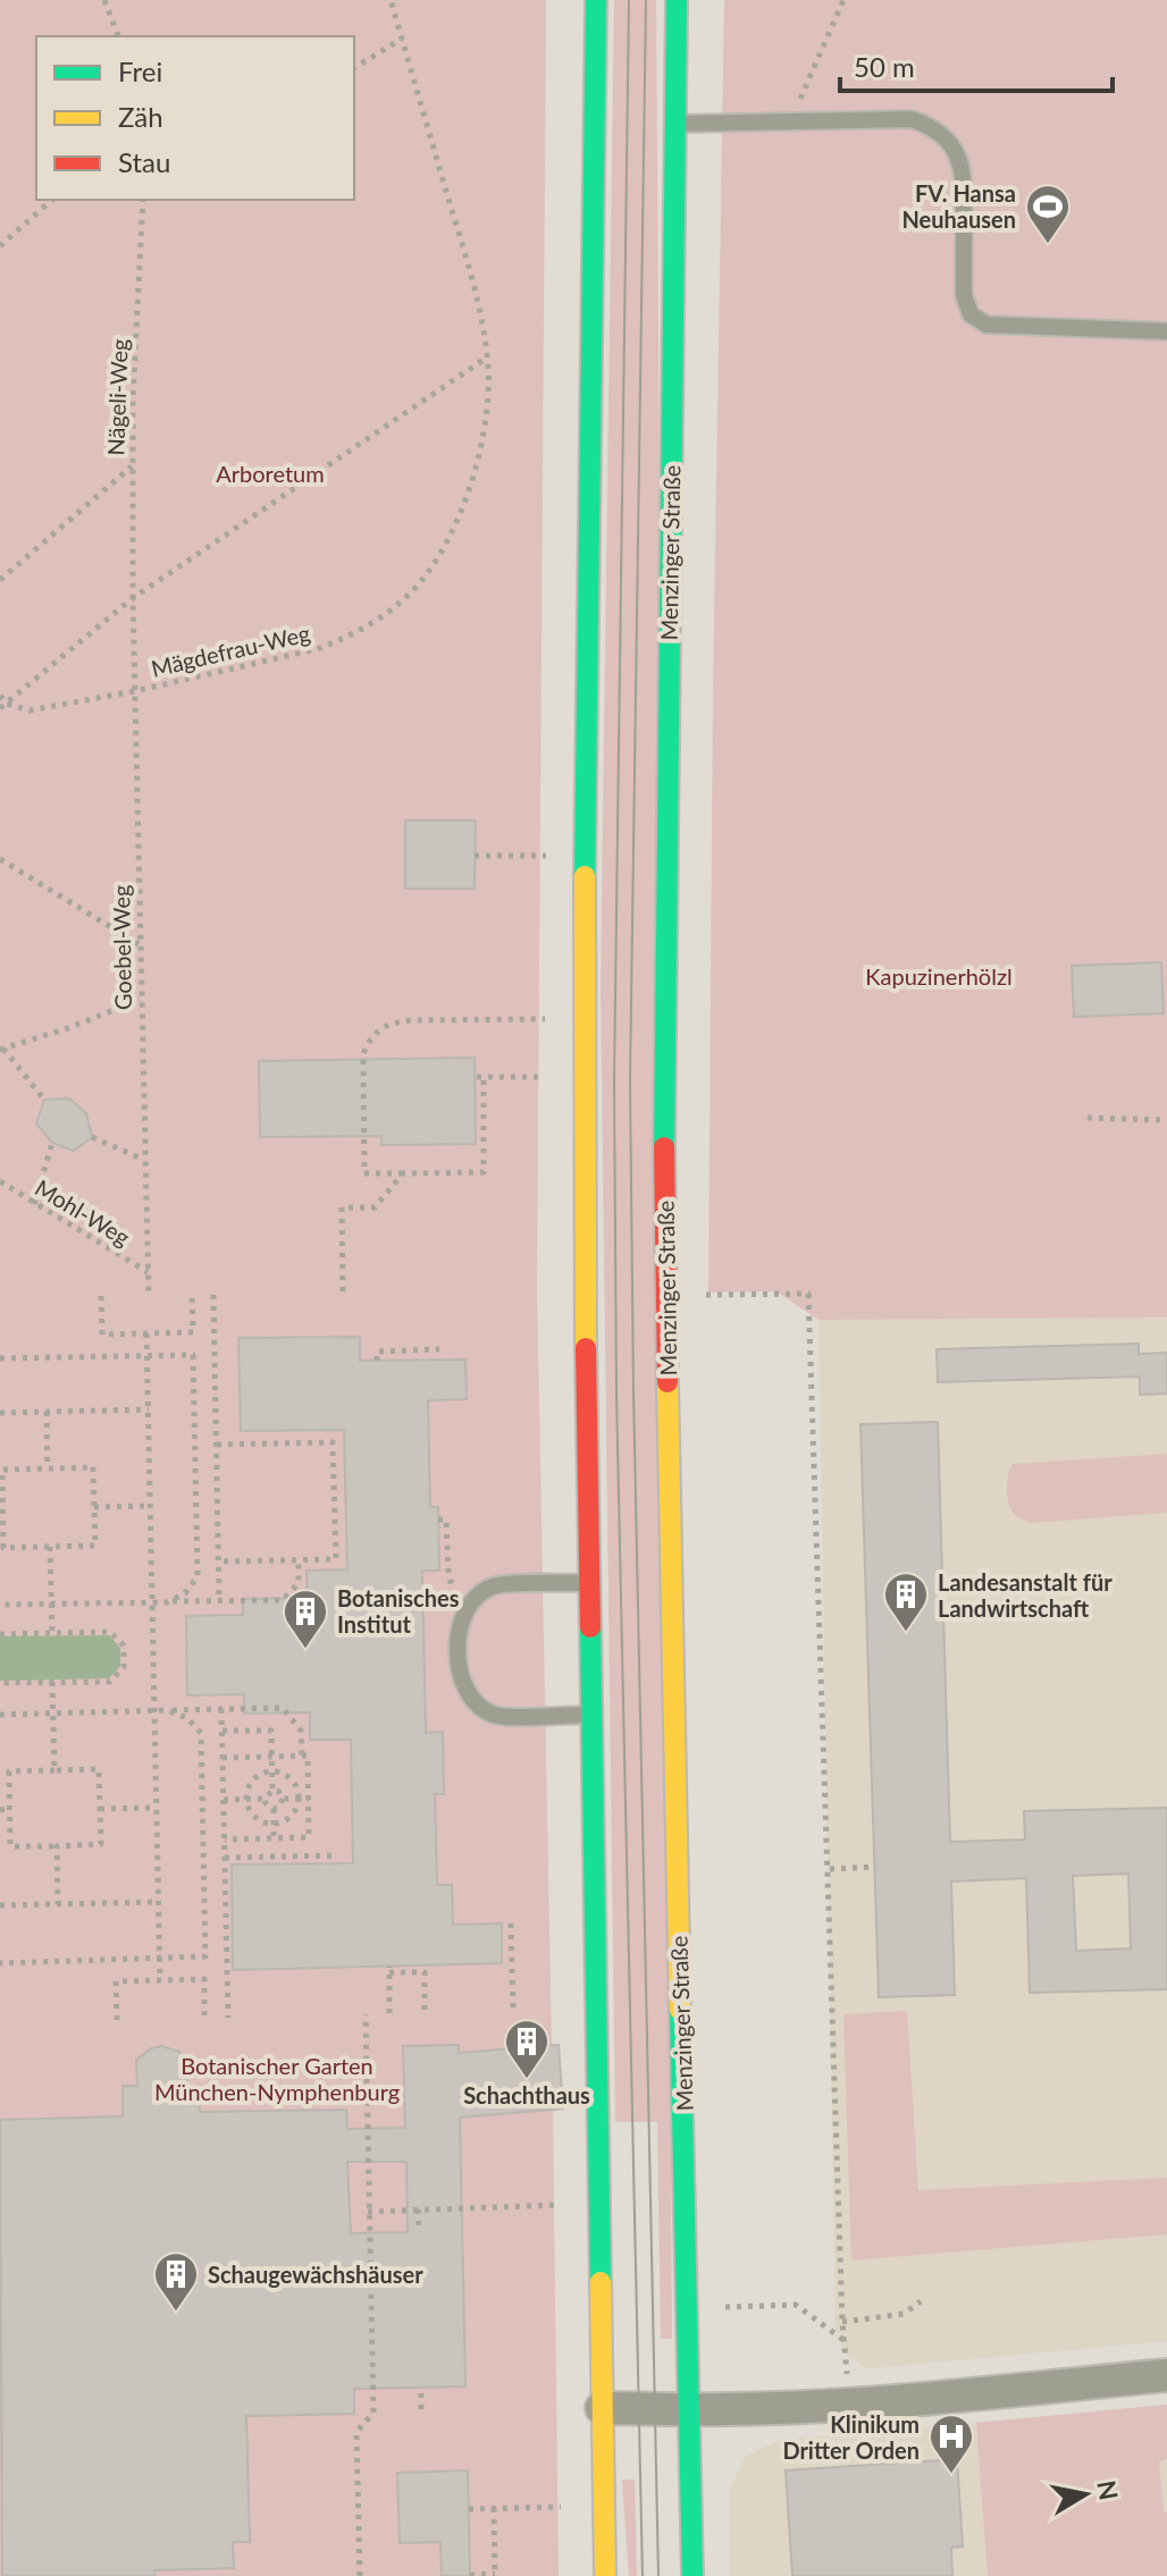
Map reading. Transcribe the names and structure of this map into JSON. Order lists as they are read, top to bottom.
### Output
{
  "streets": {
    "main road": ["Menzinger Straße"],
    "path": [
      "Nägeli-Weg",
      "Mägdefrau-Weg",
      "Goebel-Weg",
      "Mohl-Weg"
    ]
  },
  "crossings": [
    ["Nägeli-Weg", "Goebel-Weg"],
    ["Mägdefrau-Weg", "Goebel-Weg"],
    ["Goebel-Weg", "Mohl-Weg"]
  ],
  "parks": ["Arboretum", "Kapuzinerhölzl", "Botanischer Garten München-Nymphenburg"],
  "places": {
    "sports": ["FV. Hansa Neuhausen"],
    "building": [
      "Landesanstalt für Landwirtschaft",
      "Botanisches Institut",
      "Schachthaus",
      "Schaugewächshäuser"
    ],
    "hospital": ["Klinikum Dritter Orden"]
  },
  "legend": ["Frei", "Zäh", "Stau"],
  "scale_bar": "50 m",
  "north": "right"
}
